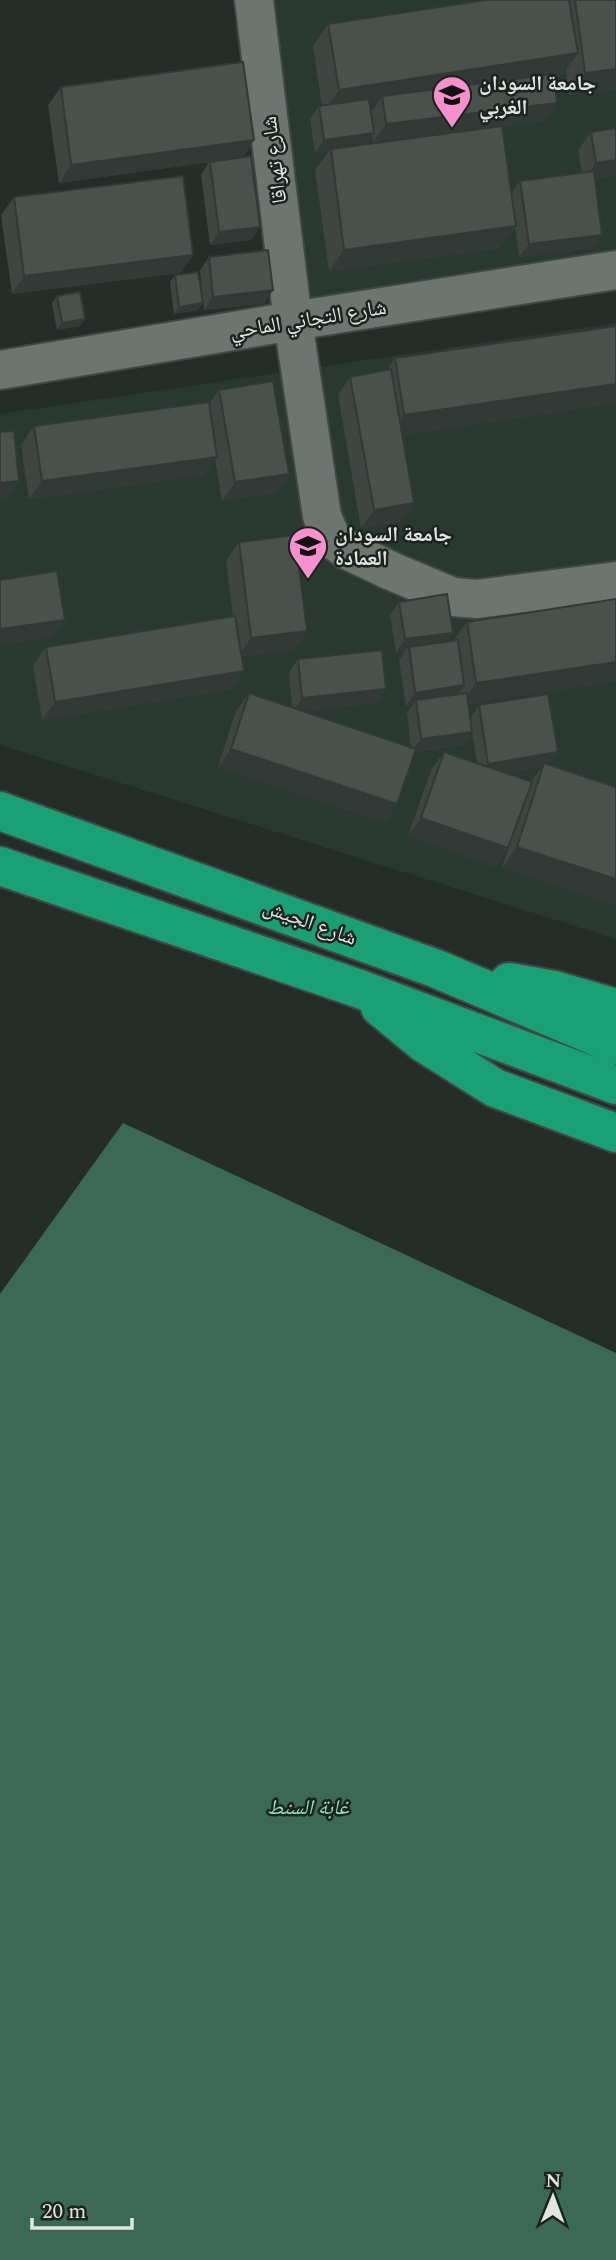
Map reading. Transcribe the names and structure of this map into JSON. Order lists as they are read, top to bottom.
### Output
{
  "streets": {
    "highway": ["شارع الجيش"],
    "street": ["شارع تهراقا", "شارع التجاني الماحي"]
  },
  "crossings": [
    ["شارع تهراقا", "شارع التجاني الماحي"]
  ],
  "parks": ["غابة السنط"],
  "places": {
    "school or university": ["جامعة السودان الغربي", "جامعة السودان العمادة"]
  },
  "scale_bar": "20 m",
  "north": "top"
}
